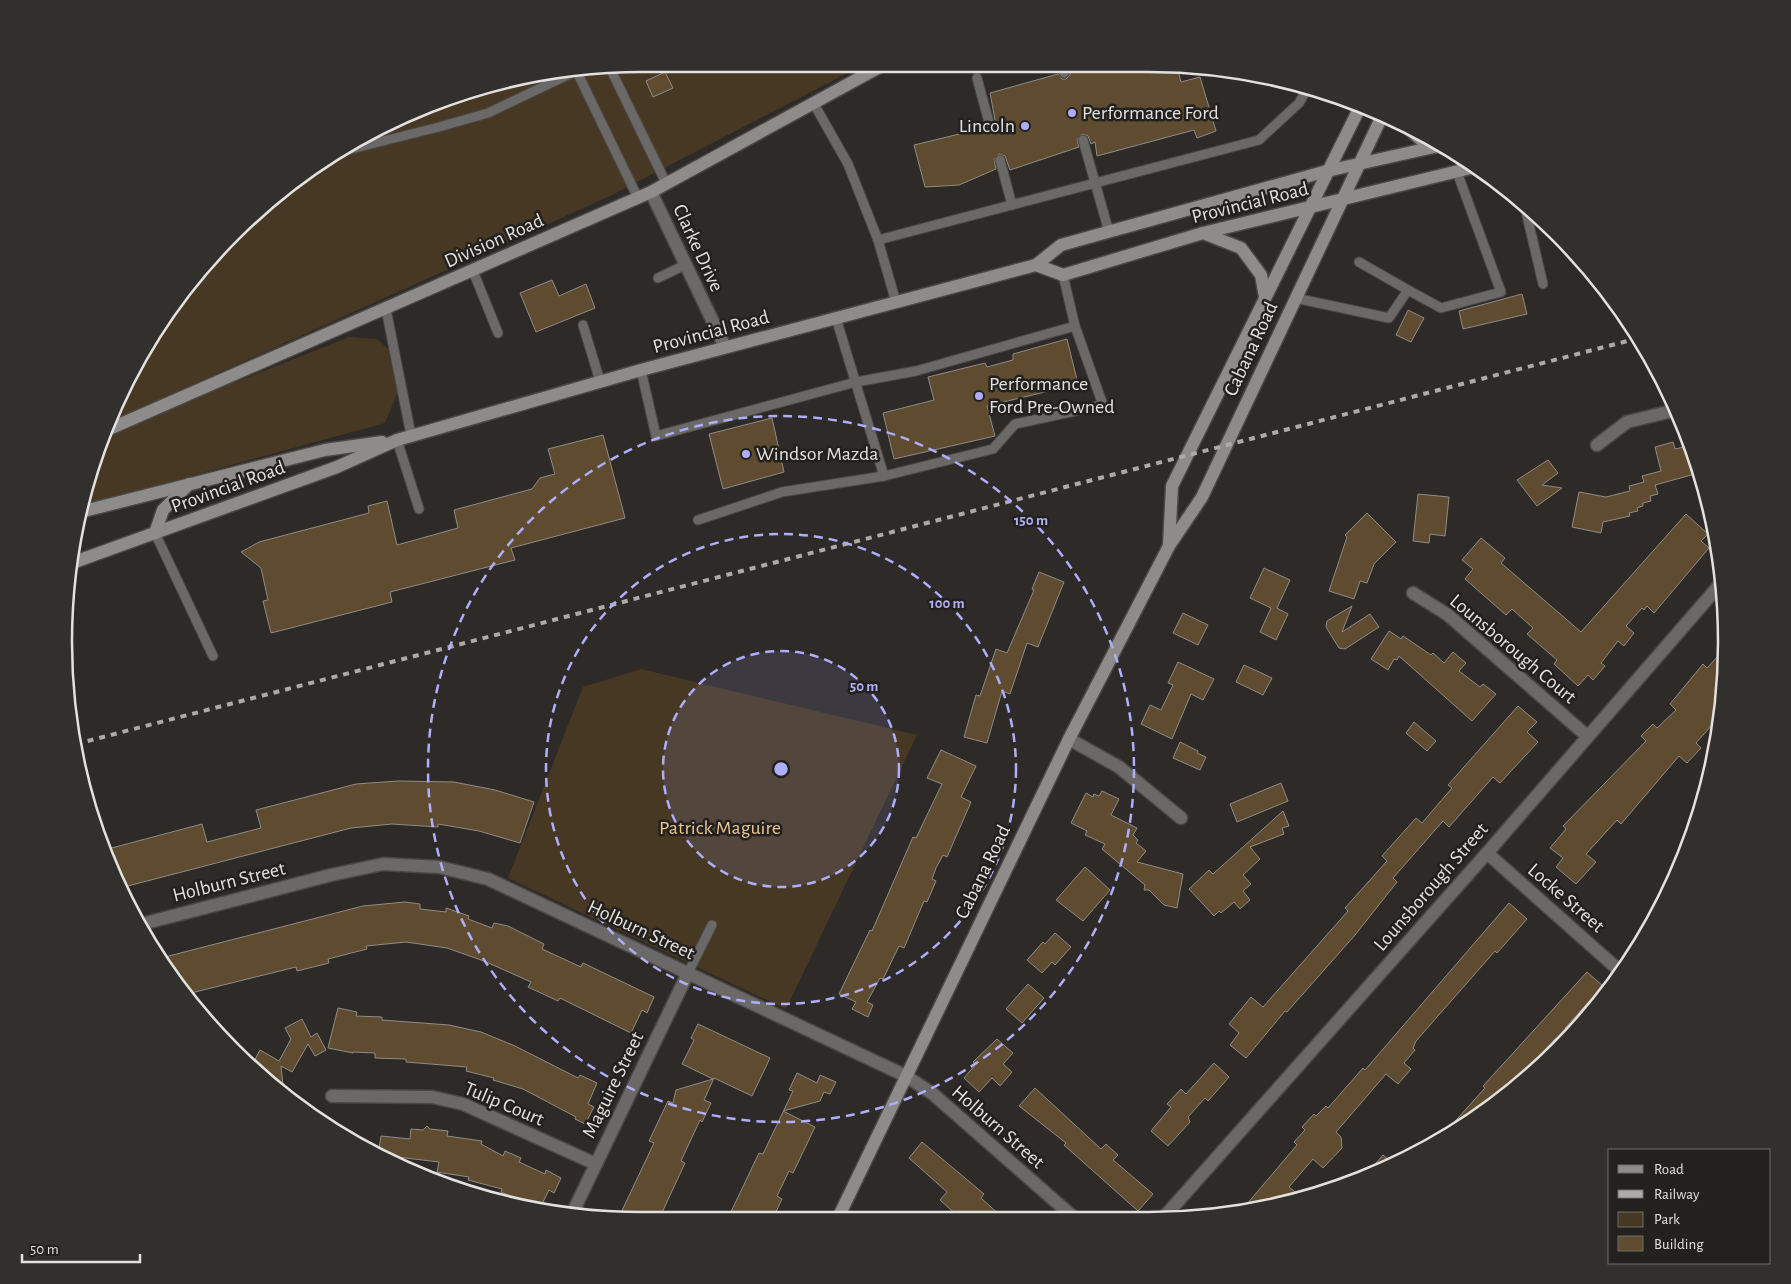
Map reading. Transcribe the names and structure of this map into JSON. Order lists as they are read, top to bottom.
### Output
{
  "streets": {
    "main road": ["Provincial Road", "Division Road", "Cabana Road"],
    "street": [
      "Clarke Drive",
      "Lounsborough Court",
      "Holburn Street",
      "Lounsborough Street",
      "Locke Street",
      "Maguire Street",
      "Tulip Court"
    ]
  },
  "crossings": [
    ["Provincial Road", "Clarke Drive"],
    ["Provincial Road", "Cabana Road"],
    ["Division Road", "Clarke Drive"],
    ["Cabana Road", "Holburn Street"],
    ["Lounsborough Court", "Lounsborough Street"],
    ["Holburn Street", "Maguire Street"],
    ["Lounsborough Street", "Locke Street"],
    ["Maguire Street", "Tulip Court"]
  ],
  "parks": ["Patrick Maguire"],
  "places": [
    "Performance Ford",
    "Lincoln",
    "Performance Ford Pre-Owned",
    "Windsor Mazda"
  ],
  "legend": [
    "Road",
    "Railway",
    "Park",
    "Building"
  ],
  "scale_bar": "50 m",
  "rings": ["150 m", "100 m", "50 m"]
}
